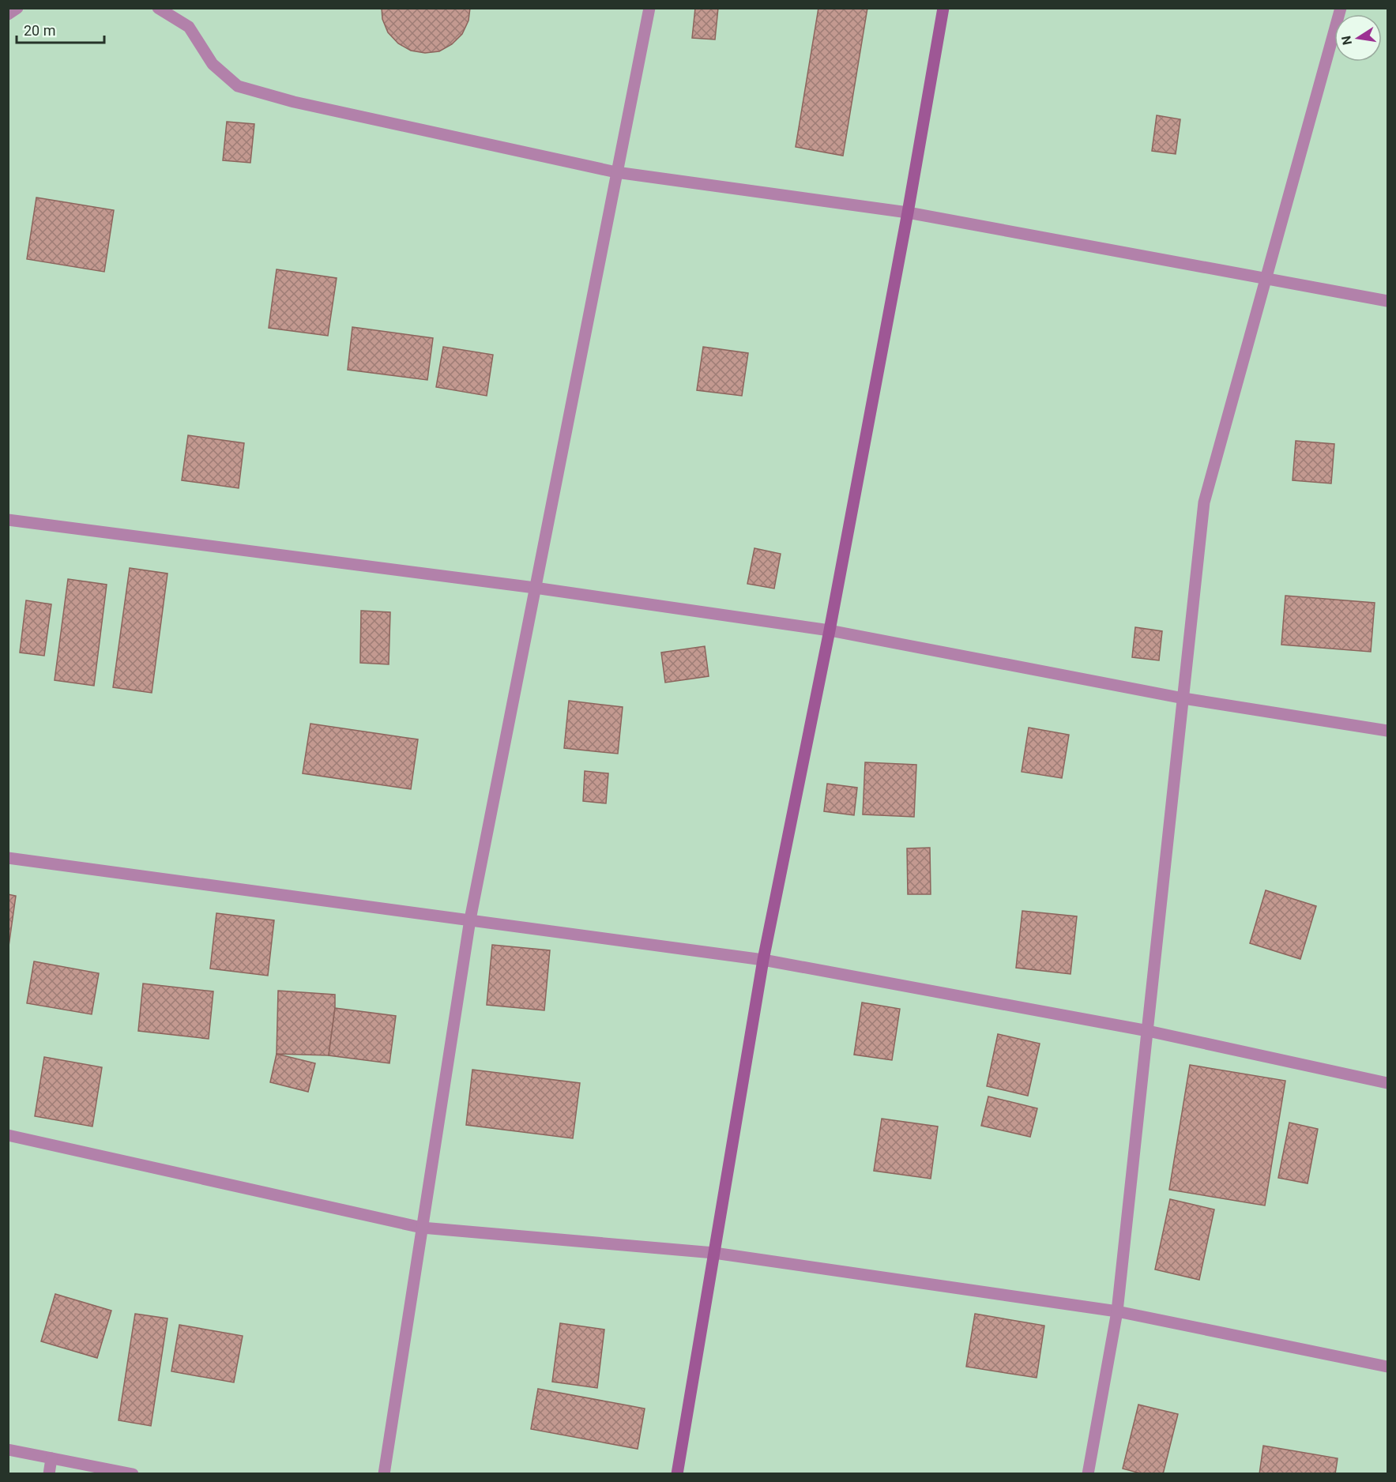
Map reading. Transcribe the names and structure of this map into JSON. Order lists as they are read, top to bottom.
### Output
{
  "scale_bar": "20 m",
  "north": "left"
}
